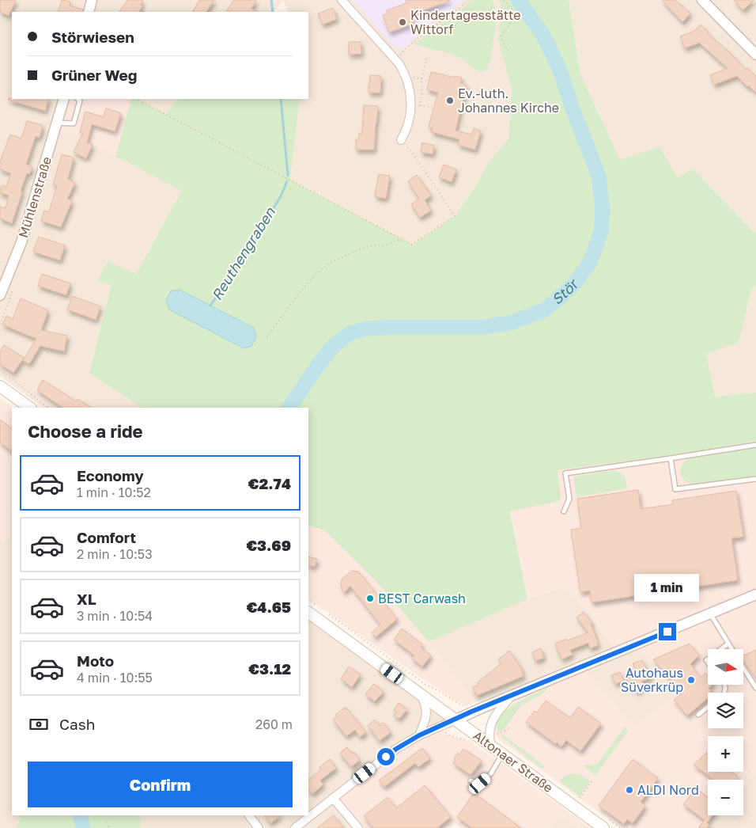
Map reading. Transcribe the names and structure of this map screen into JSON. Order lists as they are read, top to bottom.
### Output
{
  "streets": {
    "main road": ["Altonaer Straße"],
    "street": ["Mühlenstraße"]
  },
  "water": ["Reuthengraben", "Stör"],
  "places": [
    "Kindertagesstätte Wittorf",
    "Ev.-luth. Johannes Kirche",
    "BEST Carwash",
    "Autohaus Süverkrüp",
    "ALDI Nord"
  ],
  "north": "right",
  "page": {
    "banner": ["Störwiesen", "Grüner Weg"],
    "heading": "Choose a ride",
    "list": [
      {
        "name": "Economy",
        "note": "1 min · 10:52",
        "value": "€2.74"
      },
      {
        "name": "Comfort",
        "note": "2 min · 10:53",
        "value": "€3.69"
      },
      {
        "name": "XL",
        "note": "3 min · 10:54",
        "value": "€4.65"
      },
      {
        "name": "Moto",
        "note": "4 min · 10:55",
        "value": "€3.12"
      }
    ],
    "bubble": "1 min",
    "map_buttons": ["+", "−"],
    "pay": ["Cash", "260 m"],
    "buttons": "Confirm"
  }
}
